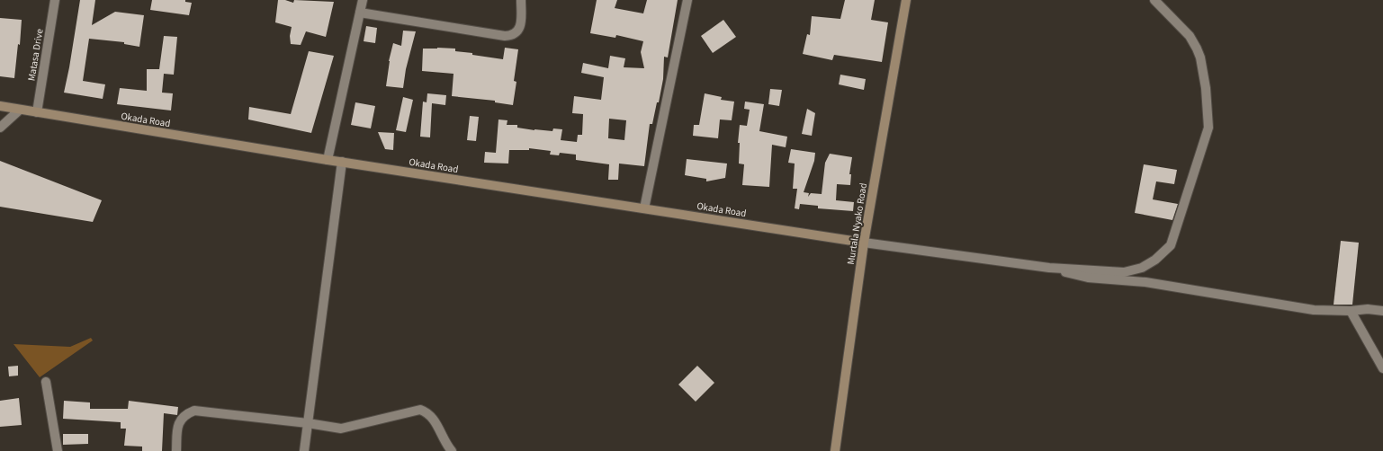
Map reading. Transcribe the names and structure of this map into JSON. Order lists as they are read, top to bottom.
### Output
{
  "streets": {
    "street": ["Matasa Drive", "Okada Road", "Murtala Nyako Road"]
  },
  "crossings": [
    ["Matasa Drive", "Okada Road"],
    ["Okada Road", "Murtala Nyako Road"]
  ]
}
